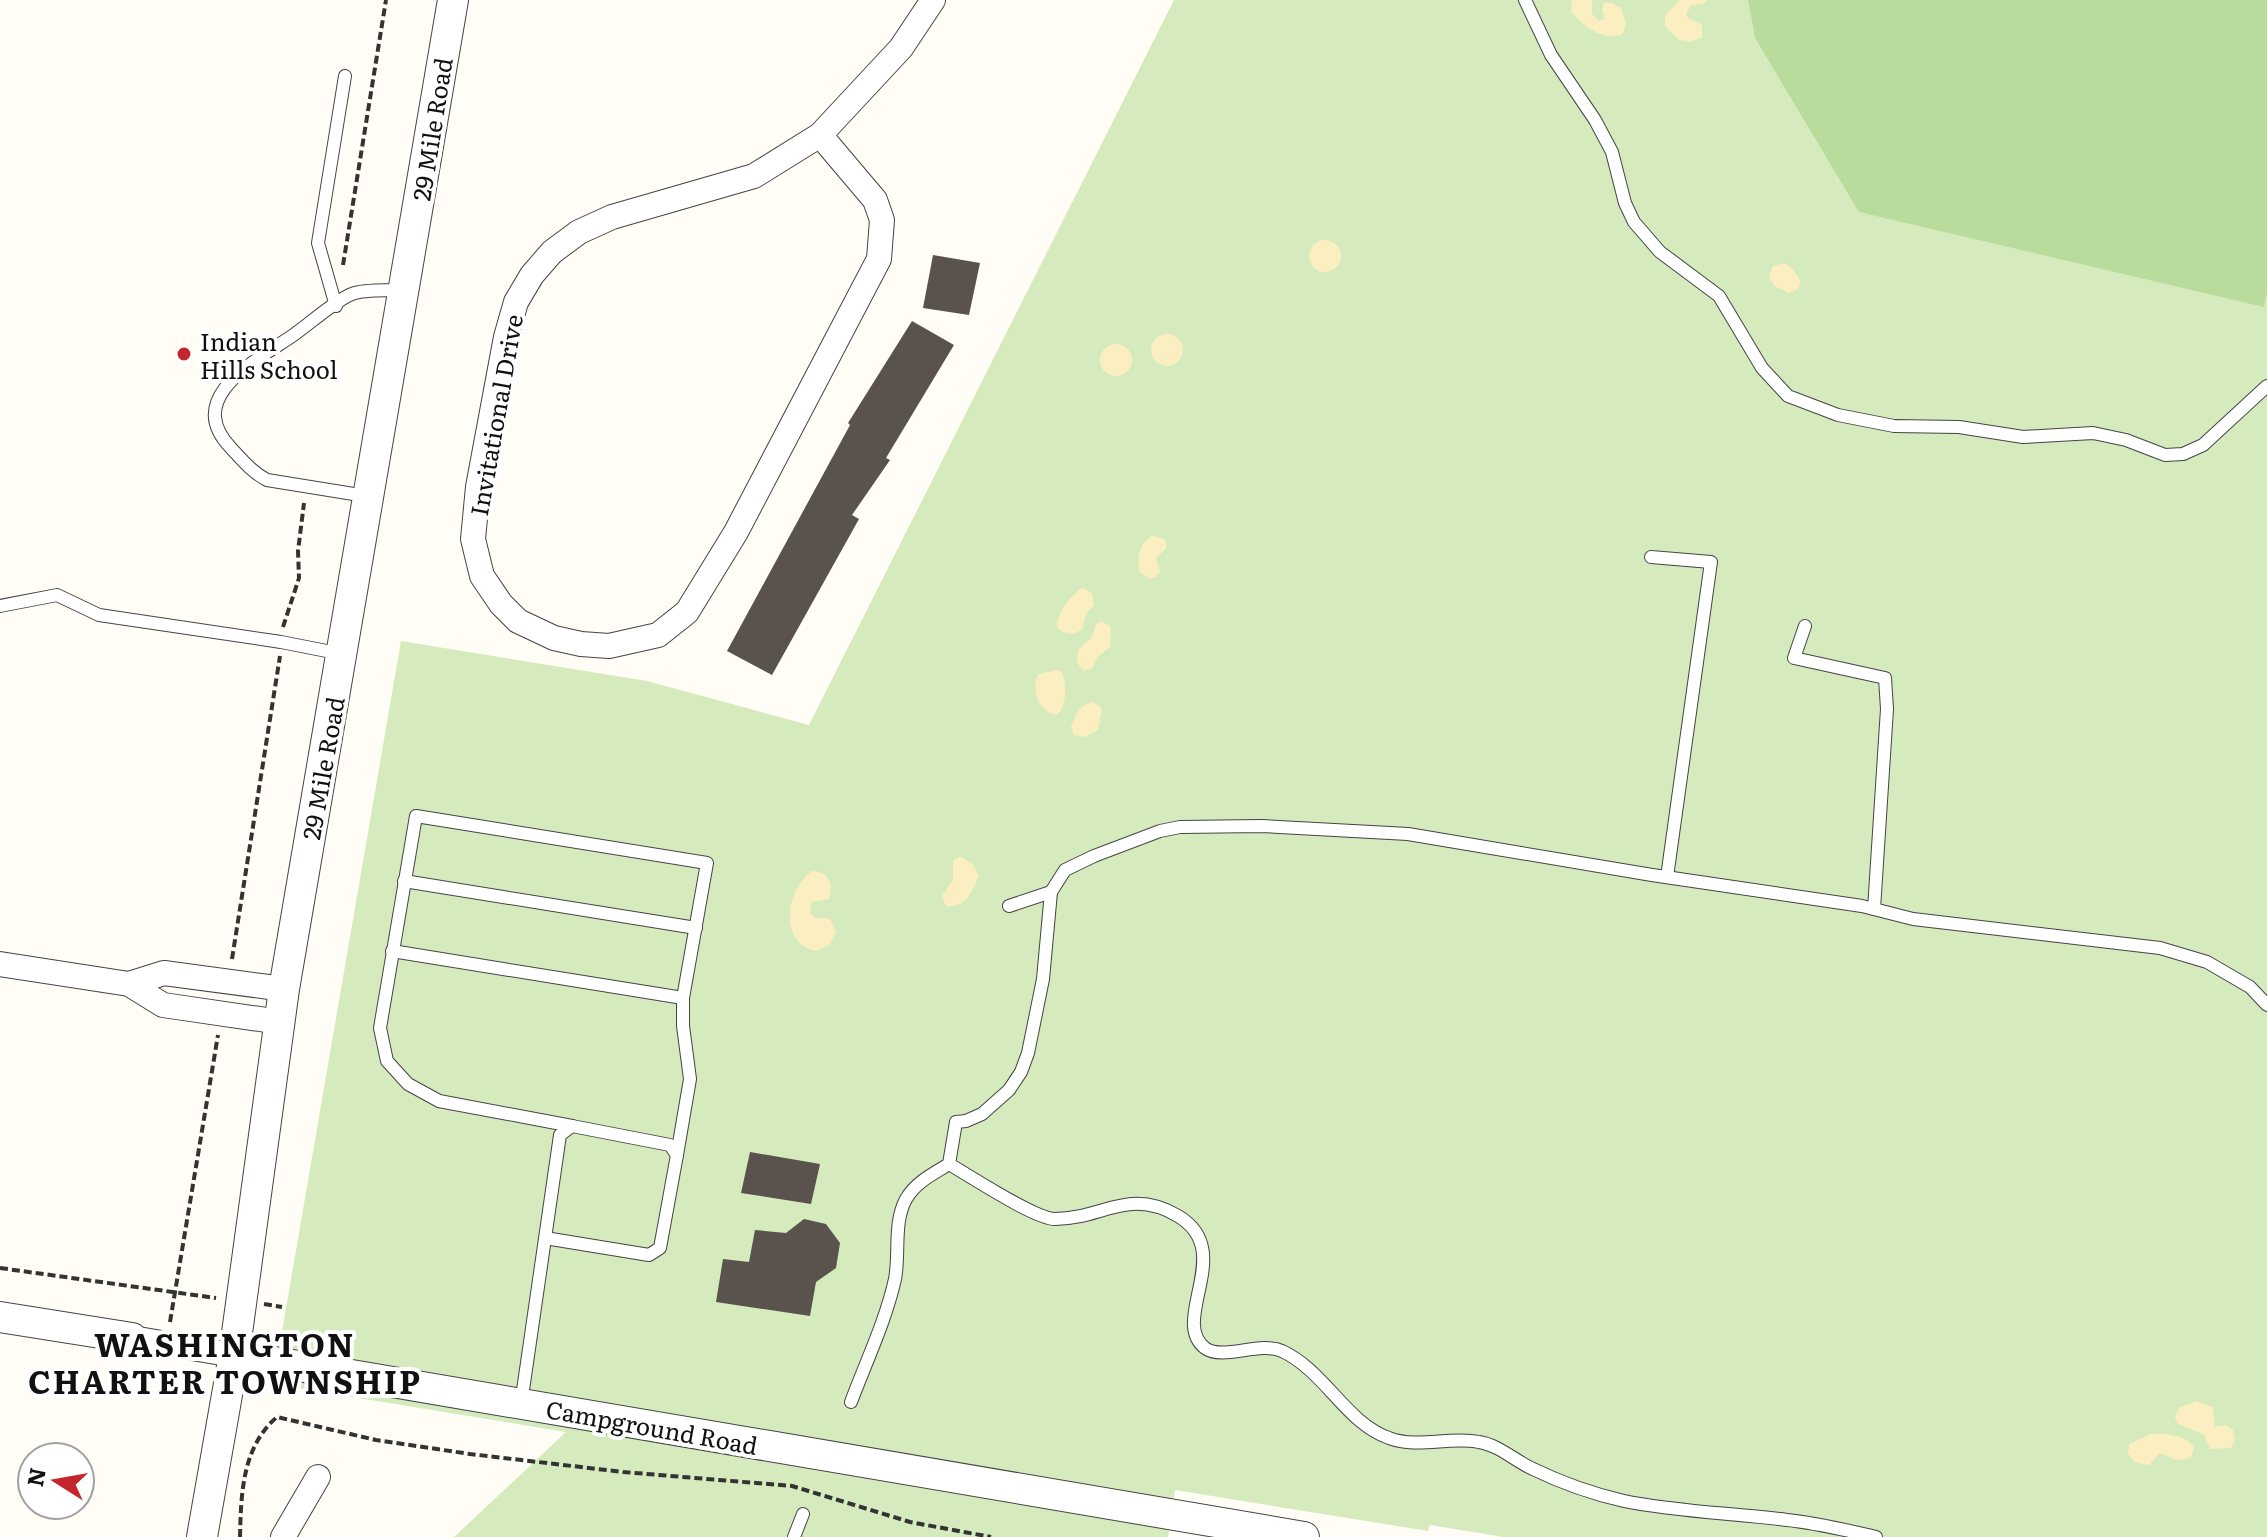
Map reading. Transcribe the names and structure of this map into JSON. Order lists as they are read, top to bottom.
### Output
{
  "streets": {
    "street": ["29 Mile Road", "Invitational Drive", "Campground Road"]
  },
  "crossings": [
    ["29 Mile Road", "Campground Road"]
  ],
  "districts": ["WASHINGTON CHARTER TOWNSHIP"],
  "places": ["Indian Hills School"],
  "north": "left"
}
